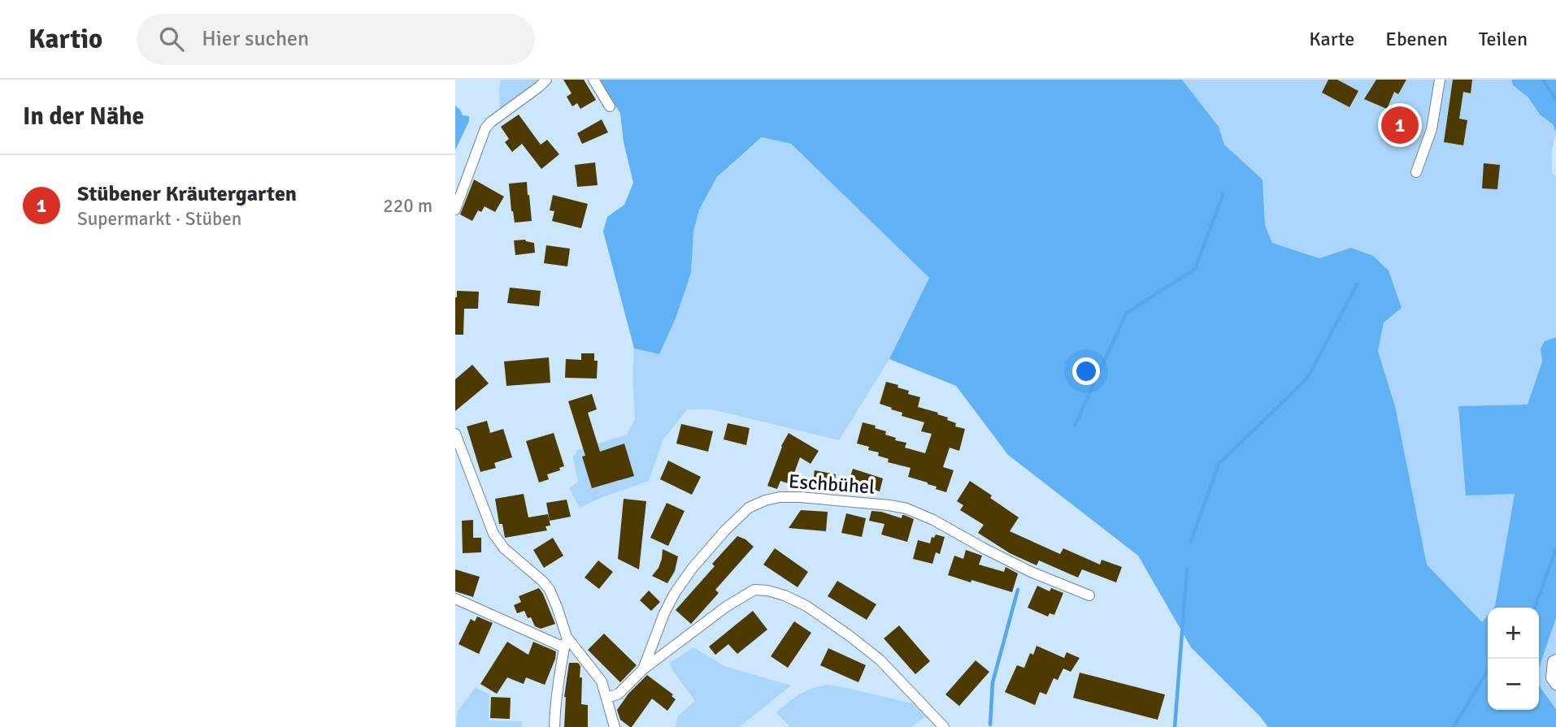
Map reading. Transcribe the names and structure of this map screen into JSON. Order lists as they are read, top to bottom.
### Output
{
  "streets": {
    "street": ["Eschbühel"]
  },
  "page": {
    "header": "Kartio",
    "search": "Hier suchen",
    "nav": ["Karte", "Ebenen", "Teilen"],
    "heading": "In der Nähe",
    "pins": "1",
    "list": [
      {
        "mark": "1",
        "name": "Stübener Kräutergarten",
        "note": "Supermarkt · Stüben",
        "value": "220 m"
      }
    ],
    "map_buttons": ["+", "−"]
  }
}
